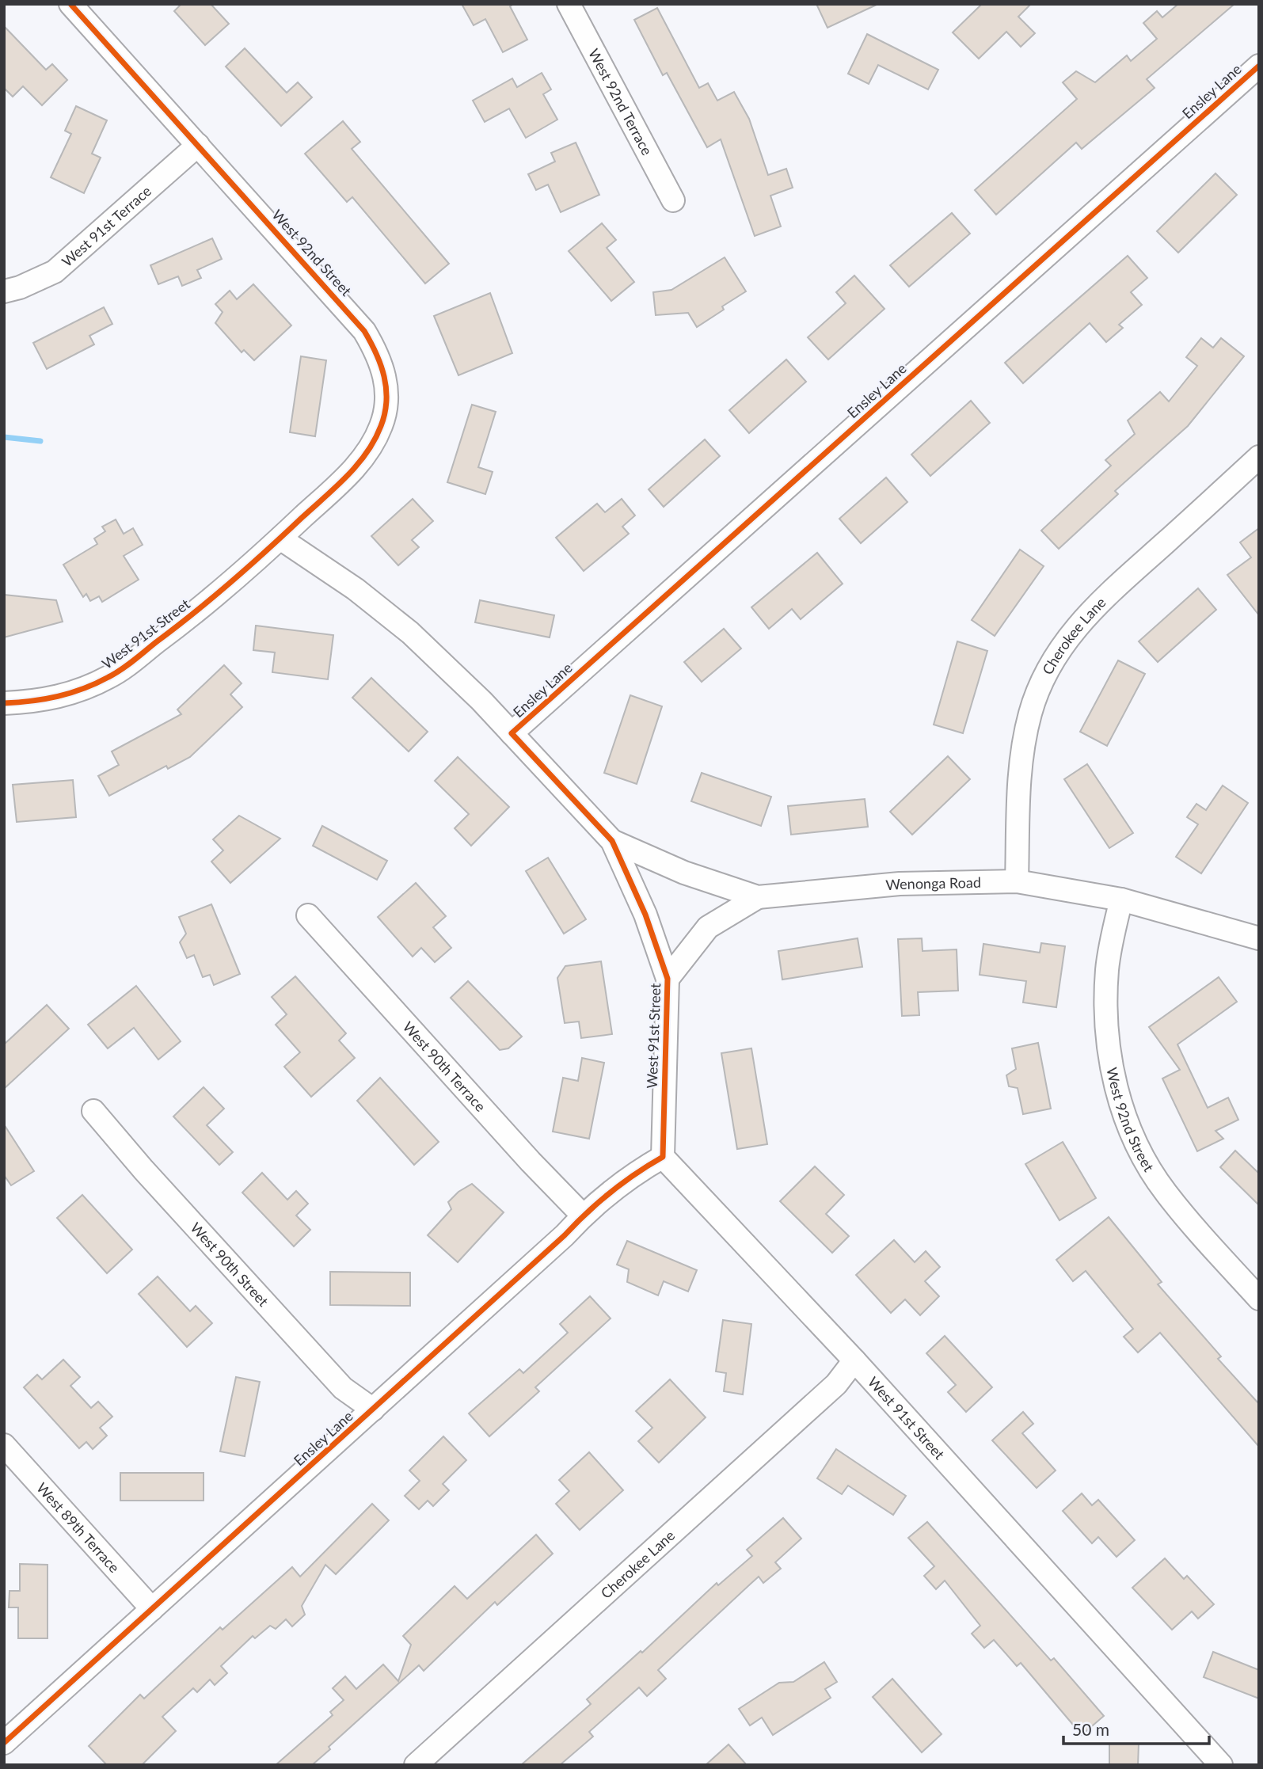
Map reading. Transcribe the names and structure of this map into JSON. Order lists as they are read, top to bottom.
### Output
{
  "streets": {
    "street": [
      "Ensley Lane",
      "West 92nd Terrace",
      "West 91st Terrace",
      "West 92nd Street",
      "West 91st Street",
      "Cherokee Lane",
      "Wenonga Road",
      "West 90th Terrace",
      "West 90th Street",
      "West 89th Terrace"
    ]
  },
  "crossings": [
    ["Ensley Lane", "West 91st Street"],
    ["Ensley Lane", "West 90th Terrace"],
    ["Ensley Lane", "West 90th Street"],
    ["Ensley Lane", "West 89th Terrace"],
    ["West 91st Terrace", "West 92nd Street"],
    ["West 92nd Street", "West 91st Street"],
    ["West 92nd Street", "Wenonga Road"],
    ["West 91st Street", "Cherokee Lane"],
    ["West 91st Street", "Wenonga Road"],
    ["Cherokee Lane", "Wenonga Road"]
  ],
  "scale_bar": "50 m"
}
